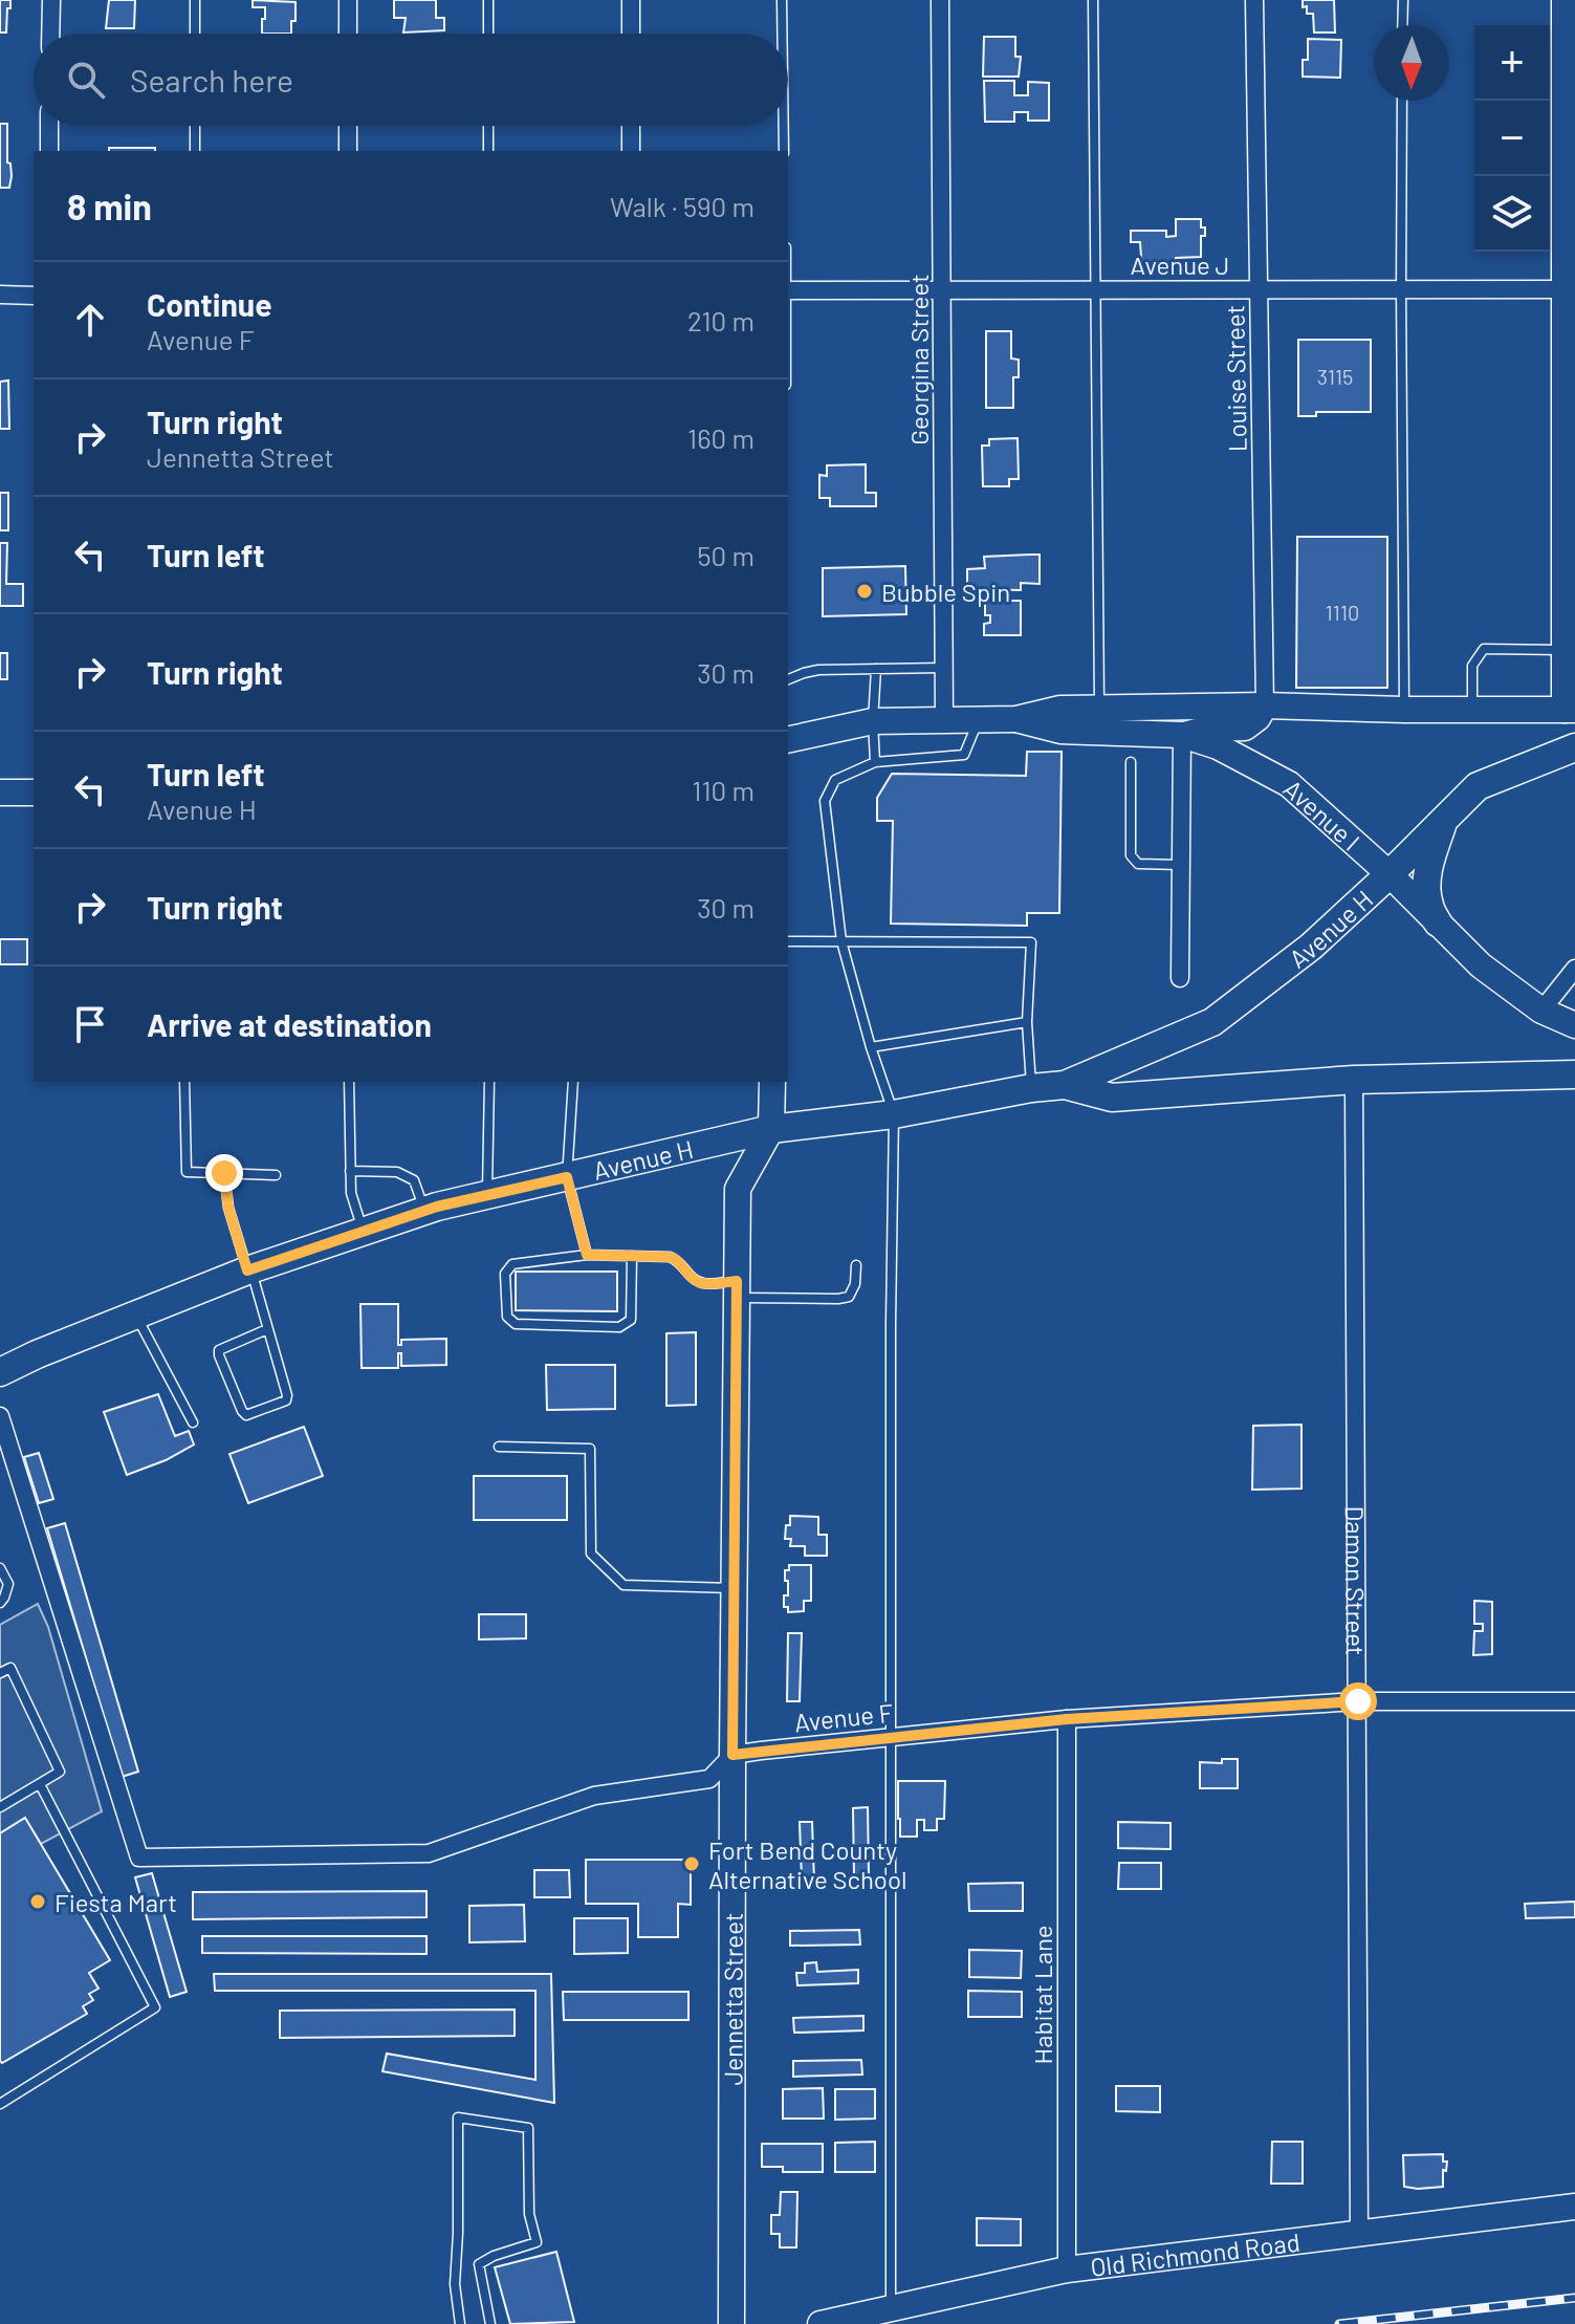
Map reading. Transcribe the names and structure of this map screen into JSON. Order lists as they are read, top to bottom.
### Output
{
  "streets": {
    "main road": ["Avenue H"],
    "street": [
      "Avenue J",
      "Georgina Street",
      "Louise Street",
      "Avenue I",
      "Damon Street",
      "Avenue F",
      "Habitat Lane",
      "Jennetta Street",
      "Old Richmond Road"
    ]
  },
  "crossings": [
    ["Avenue J", "Georgina Street"],
    ["Avenue J", "Louise Street"],
    ["Georgina Street", "Avenue I"],
    ["Louise Street", "Avenue I"],
    ["Avenue I", "Avenue H"],
    ["Avenue H", "Damon Street"],
    ["Avenue H", "Jennetta Street"],
    ["Damon Street", "Avenue F"],
    ["Damon Street", "Old Richmond Road"],
    ["Avenue F", "Habitat Lane"],
    ["Avenue F", "Jennetta Street"],
    ["Habitat Lane", "Old Richmond Road"]
  ],
  "places": ["Bubble Spin", "Fort Bend County Alternative School", "Fiesta Mart"],
  "house_numbers": ["3115", "1110"],
  "north": "bottom",
  "page": {
    "map_buttons": ["+", "−"],
    "search": "Search here",
    "heading": ["8 min", "Walk · 590 m"],
    "list": [
      ["Continue", "Avenue F", "210 m"],
      ["Turn right", "Jennetta Street", "160 m"],
      ["Turn left", "50 m"],
      ["Turn right", "30 m"],
      ["Turn left", "Avenue H", "110 m"],
      ["Turn right", "30 m"],
      "Arrive at destination"
    ]
  }
}
